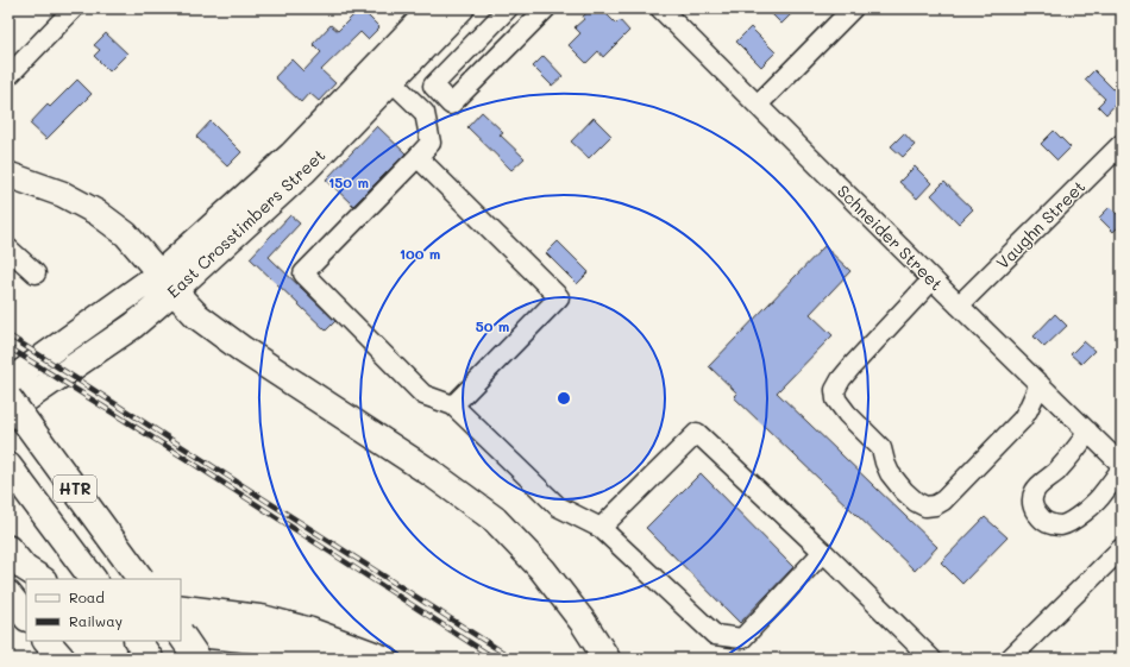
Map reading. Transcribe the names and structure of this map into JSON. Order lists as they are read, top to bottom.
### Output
{
  "streets": {
    "highway": ["HTR"],
    "main road": ["East Crosstimbers Street"],
    "street": ["Vaughn Street", "Schneider Street"]
  },
  "crossings": [
    ["Vaughn Street", "Schneider Street"]
  ],
  "legend": ["Road", "Railway"],
  "rings": ["150 m", "100 m", "50 m"]
}
